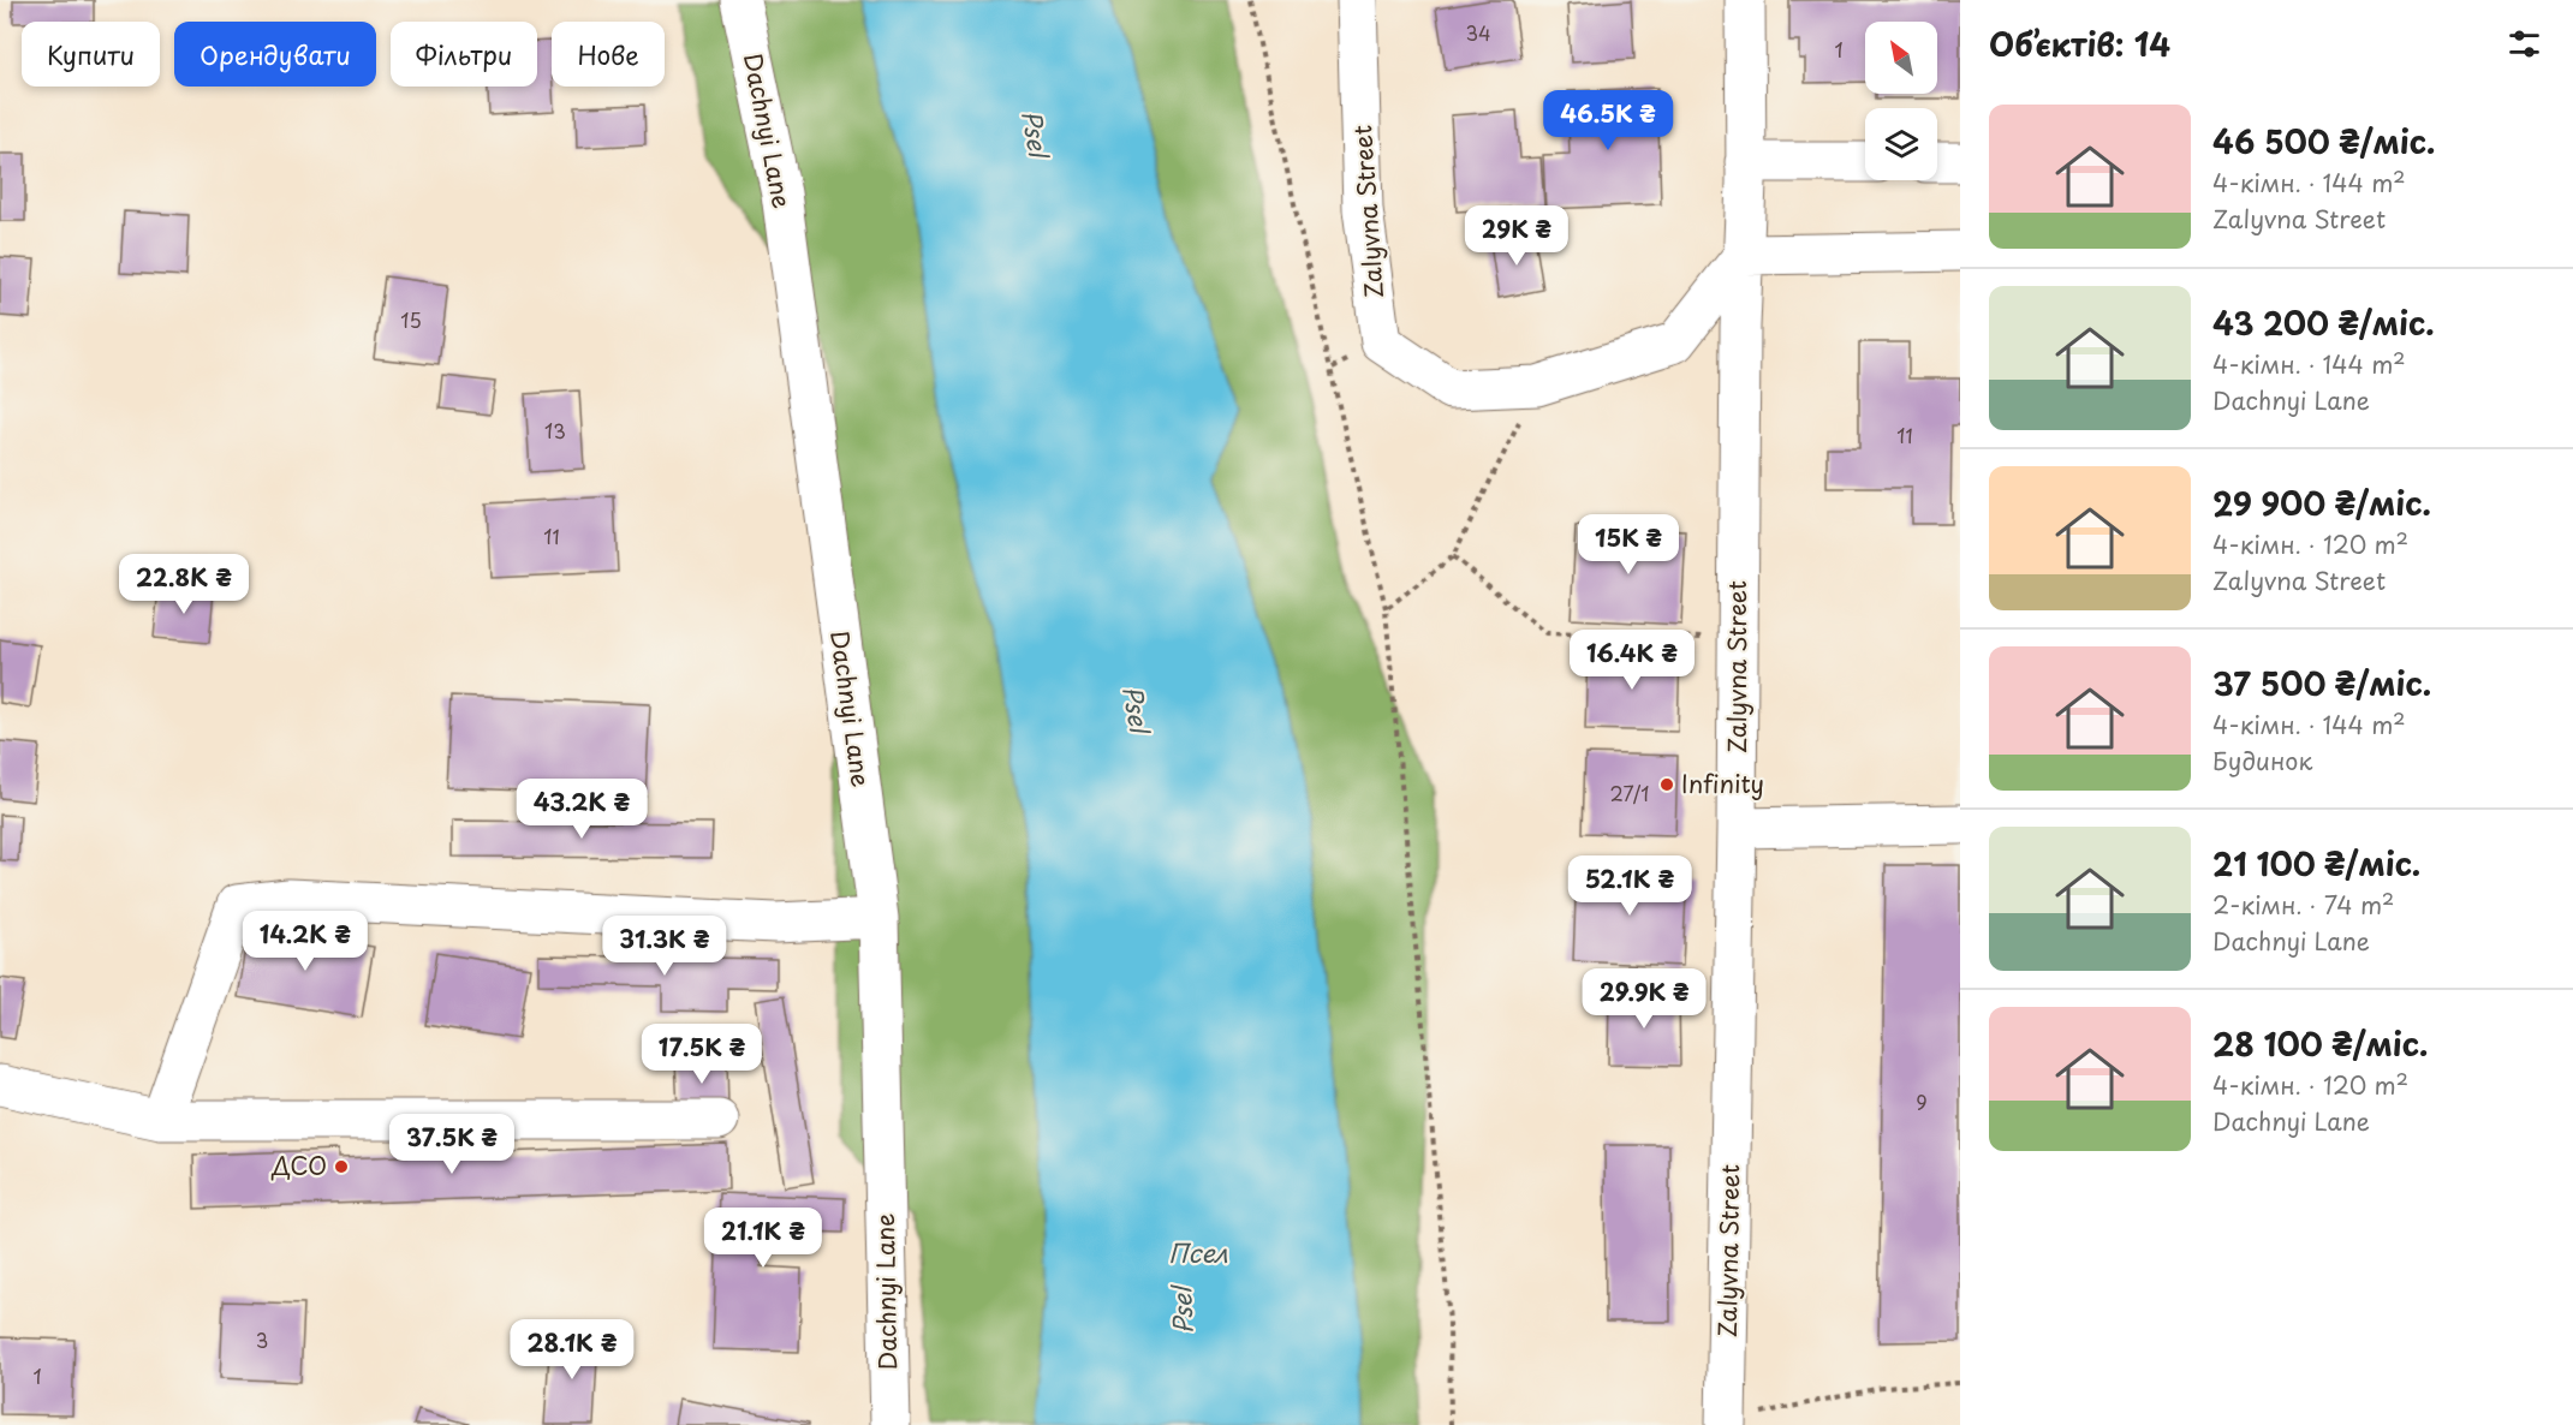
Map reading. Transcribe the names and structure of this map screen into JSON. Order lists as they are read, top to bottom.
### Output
{
  "streets": {
    "street": ["Dachnyi Lane", "Zalyvna Street"]
  },
  "water": ["Psel", "Псел"],
  "places": ["Infinity", "ДСО"],
  "house_numbers": [
    "34",
    "1",
    "15",
    "13",
    "11",
    "11",
    "27/1",
    "9",
    "3",
    "1"
  ],
  "north": "top left",
  "page": {
    "heading": "Об’єктів: 14",
    "chip": [
      "Купити",
      "Орендувати",
      "Фільтри",
      "Нове"
    ],
    "list": [
      {
        "name": "46 500 ₴/міс.",
        "note": "4-кімн. · 144 m² · Zalyvna Street"
      },
      {
        "name": "43 200 ₴/міс.",
        "note": "4-кімн. · 144 m² · Dachnyi Lane"
      },
      {
        "name": "29 900 ₴/міс.",
        "note": "4-кімн. · 120 m² · Zalyvna Street"
      },
      {
        "name": "37 500 ₴/міс.",
        "note": "4-кімн. · 144 m² · Будинок"
      },
      {
        "name": "21 100 ₴/міс.",
        "note": "2-кімн. · 74 m² · Dachnyi Lane"
      },
      {
        "name": "28 100 ₴/міс.",
        "note": "4-кімн. · 120 m² · Dachnyi Lane"
      }
    ],
    "price": [
      "46.5K ₴",
      "29K ₴",
      "15K ₴",
      "22.8K ₴",
      "16.4K ₴",
      "43.2K ₴",
      "52.1K ₴",
      "14.2K ₴",
      "31.3K ₴",
      "29.9K ₴",
      "17.5K ₴",
      "37.5K ₴",
      "21.1K ₴",
      "28.1K ₴"
    ]
  }
}
